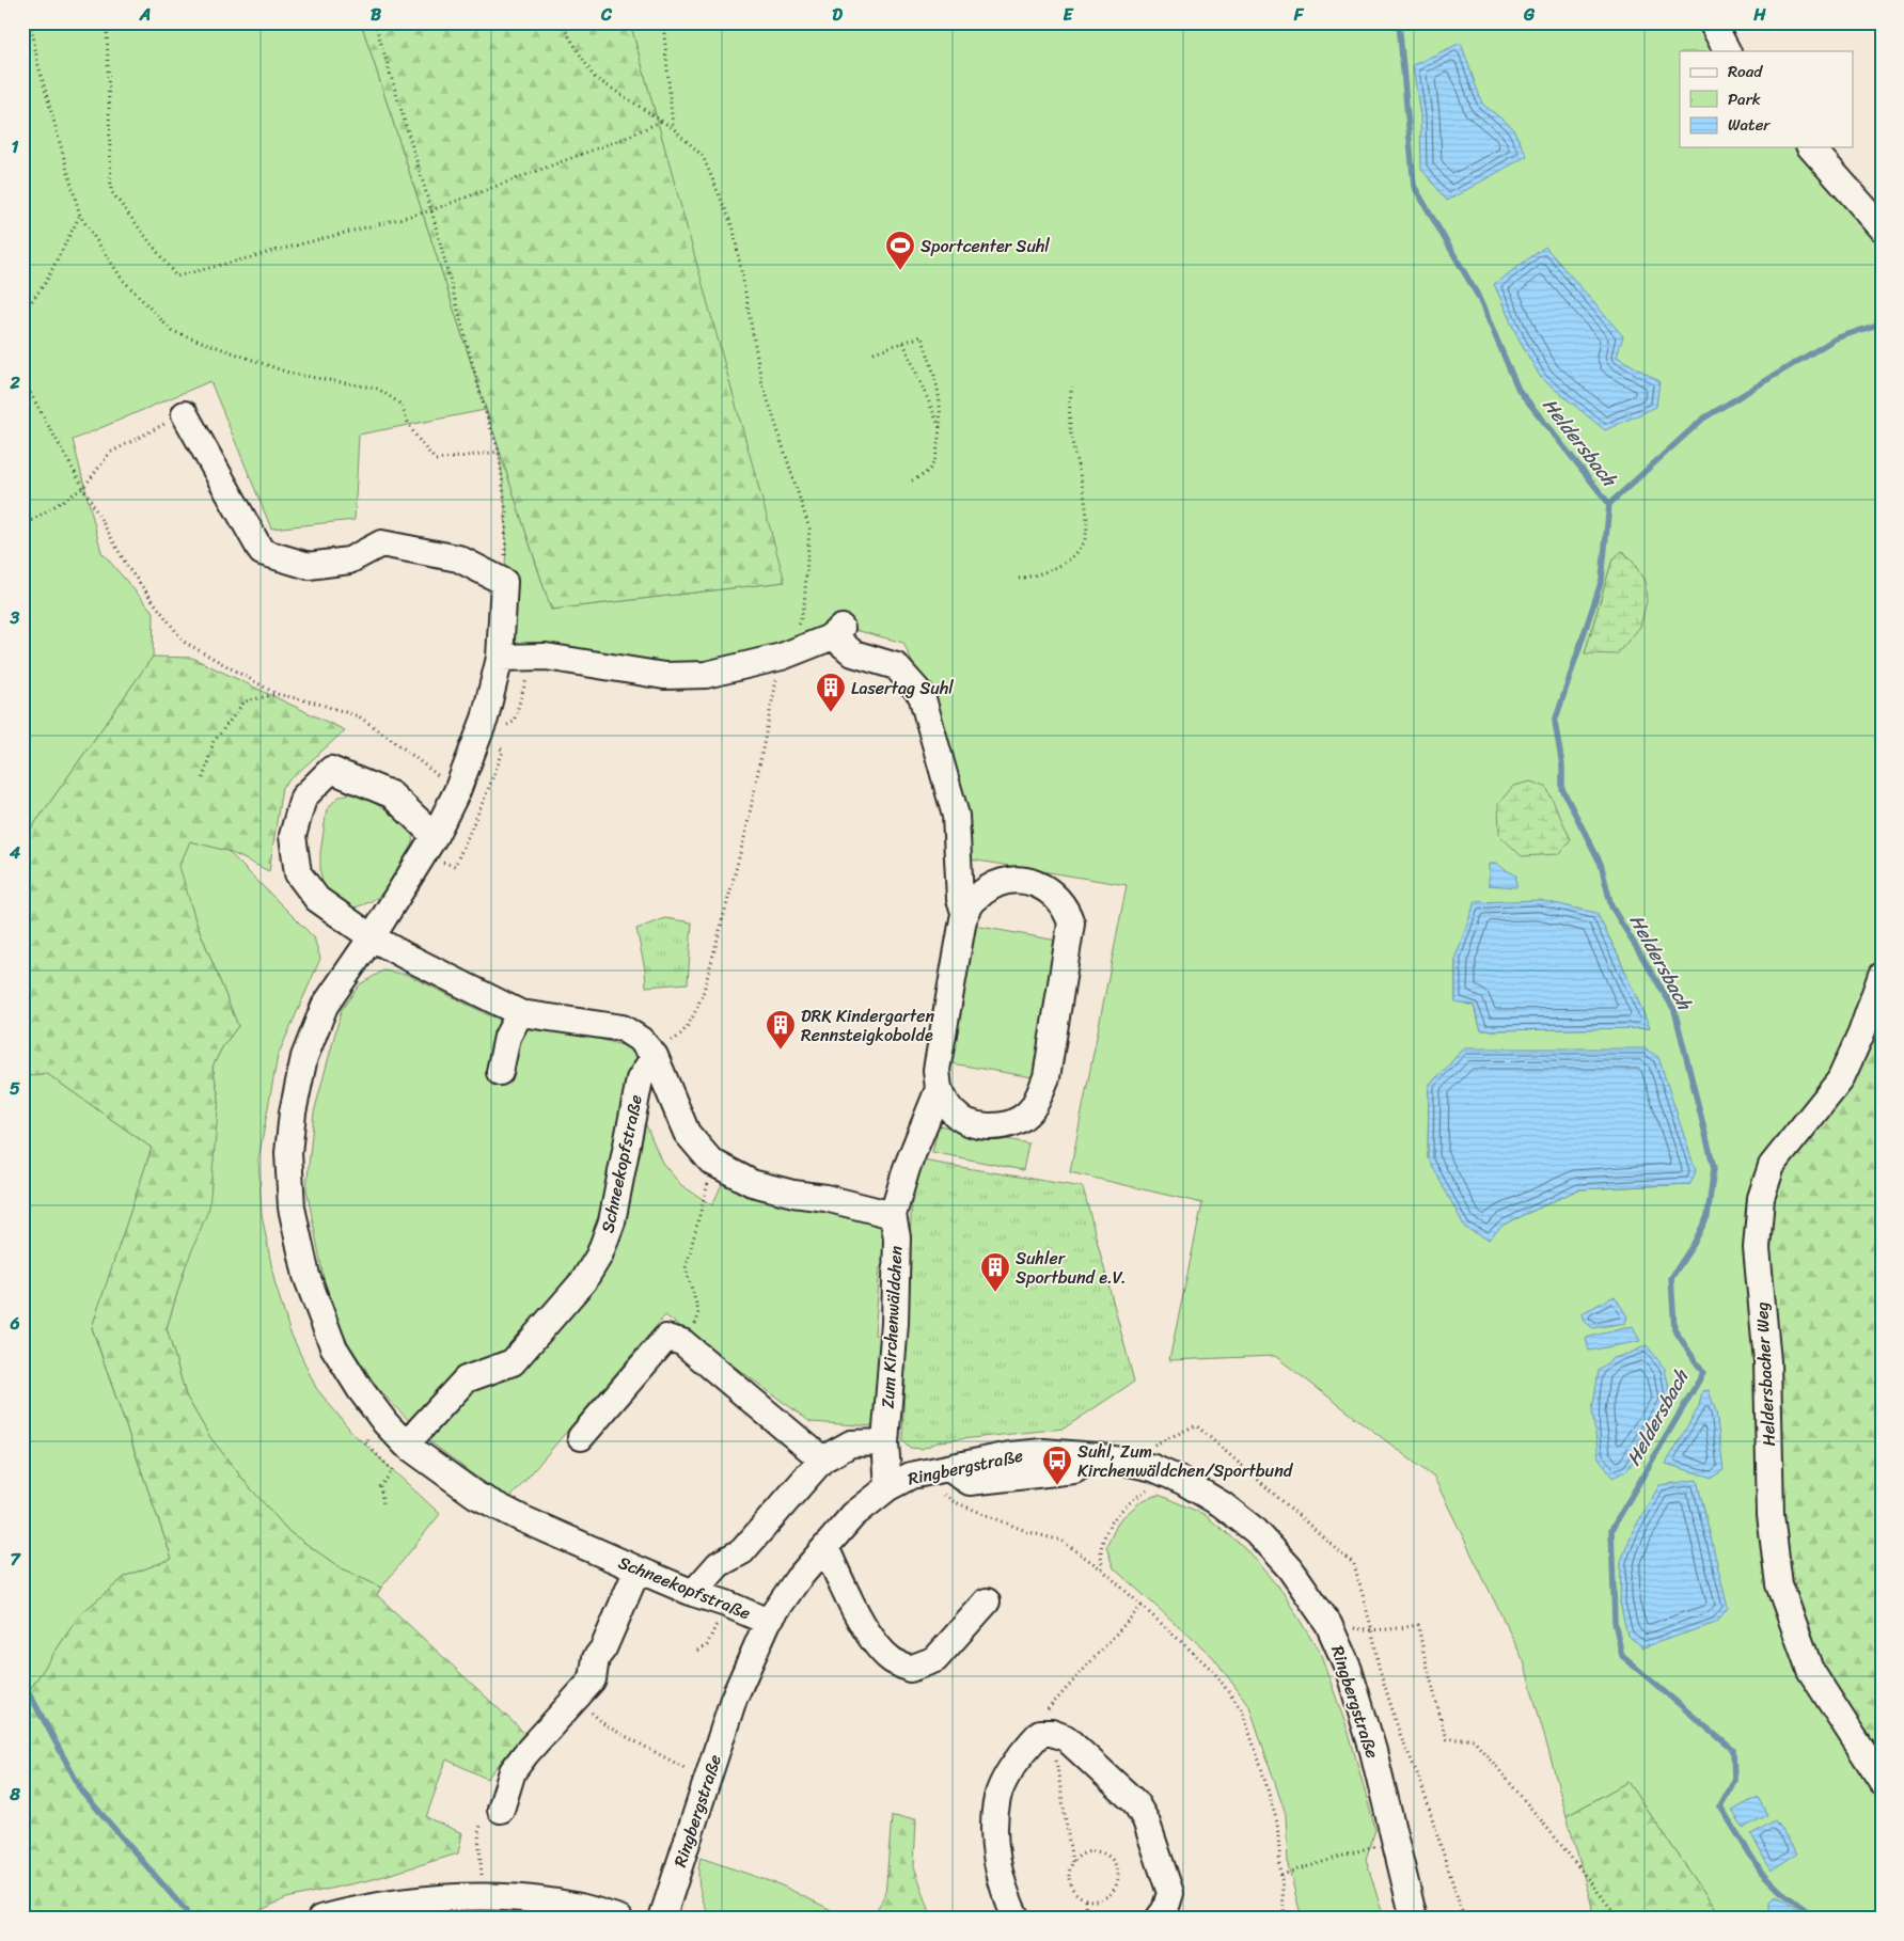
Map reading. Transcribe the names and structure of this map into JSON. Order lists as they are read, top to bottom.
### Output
{
  "streets": {
    "street": [
      "Schneekopfstraße",
      "Zum Kirchenwäldchen",
      "Heldersbacher Weg",
      "Ringbergstraße"
    ]
  },
  "crossings": [
    ["Schneekopfstraße", "Ringbergstraße"],
    ["Zum Kirchenwäldchen", "Ringbergstraße"]
  ],
  "water": ["Heldersbach"],
  "places": {
    "sports": ["Sportcenter Suhl"],
    "building": ["Lasertag Suhl", "DRK Kindergarten Rennsteigkobolde", "Suhler Sportbund e.V."],
    "bus stop": ["Suhl, Zum Kirchenwäldchen/Sportbund"]
  },
  "legend": ["Road", "Park", "Water"],
  "grid": {
    "columns": [
      "A",
      "B",
      "C",
      "D",
      "E",
      "F",
      "G",
      "H"
    ],
    "rows": [
      "1",
      "2",
      "3",
      "4",
      "5",
      "6",
      "7",
      "8"
    ]
  }
}
